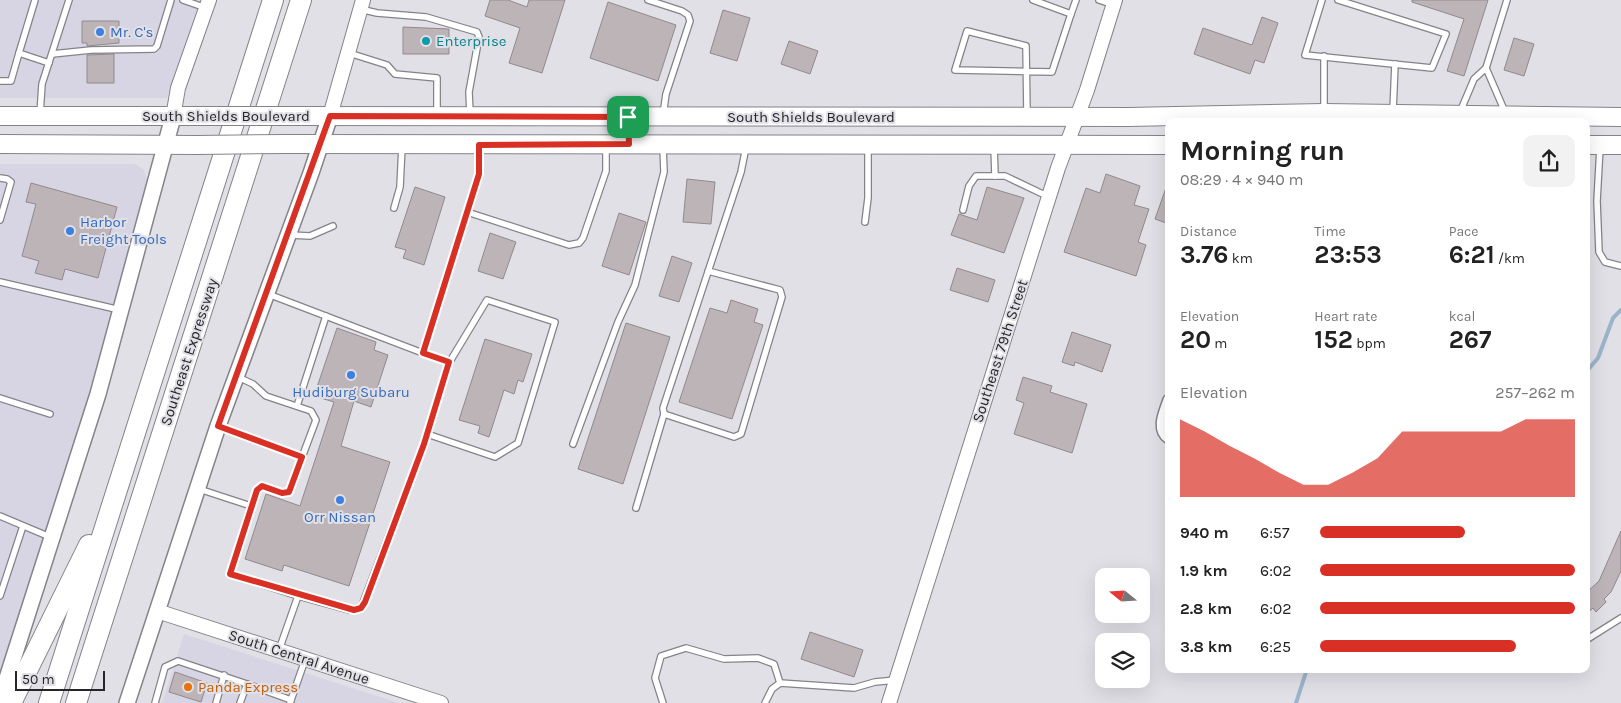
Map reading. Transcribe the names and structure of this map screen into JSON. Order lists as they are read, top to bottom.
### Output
{
  "streets": {
    "highway": ["Southeast Expressway"],
    "main road": ["South Shields Boulevard"],
    "street": ["Southeast 79th Street", "South Central Avenue"]
  },
  "crossings": [
    ["South Shields Boulevard", "Southeast 79th Street"]
  ],
  "places": [
    "Mr. C's",
    "Enterprise",
    "Harbor Freight Tools",
    "Hudiburg Subaru",
    "Orr Nissan",
    "Panda Express"
  ],
  "scale_bar": "50 m",
  "north": "left",
  "page": {
    "heading": ["Morning run", "08:29 · 4 × 940 m"],
    "stats": [
      ["Distance", "3.76 km"],
      ["Time", "23:53"],
      ["Pace", "6:21 /km"],
      ["Elevation", "20 m"],
      ["Heart rate", "152 bpm"],
      ["kcal", "267"]
    ],
    "chart": ["Elevation", "257–262 m"],
    "list": [
      {
        "name": "940 m",
        "note": "6:57"
      },
      {
        "name": "1.9 km",
        "note": "6:02"
      },
      {
        "name": "2.8 km",
        "note": "6:02"
      },
      {
        "name": "3.8 km",
        "note": "6:25"
      }
    ],
    "scale": "50 m"
  }
}
